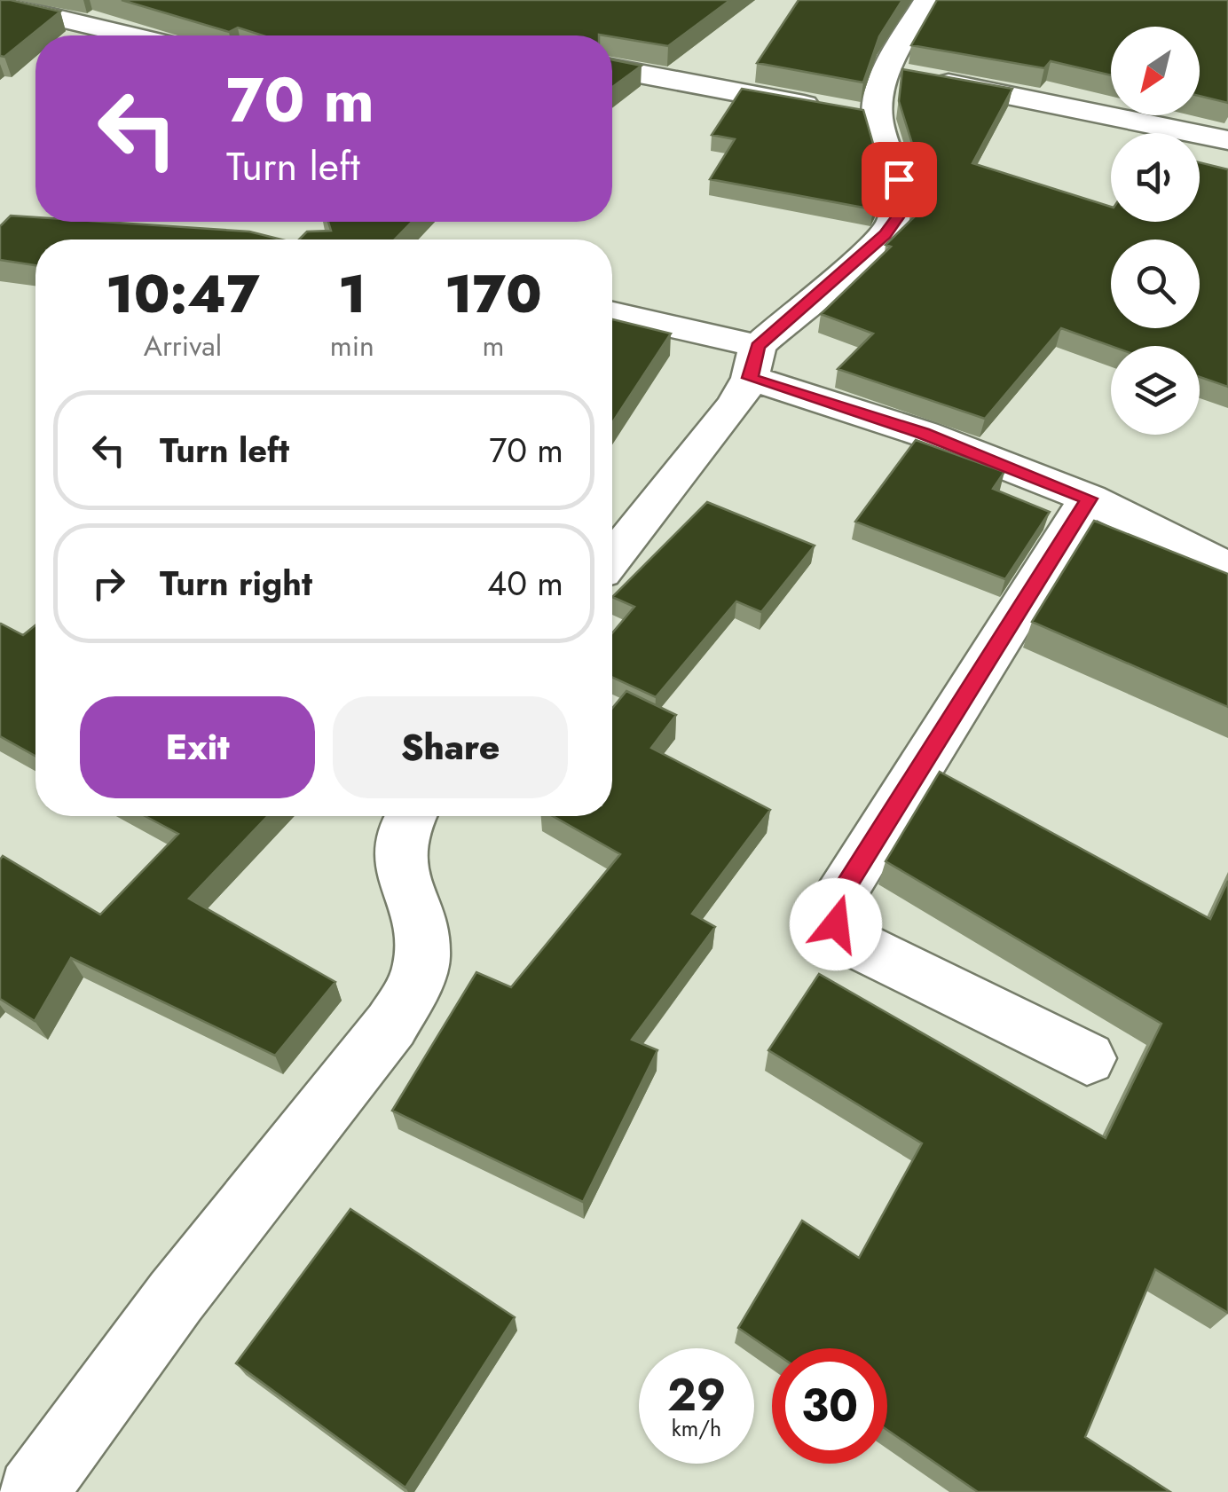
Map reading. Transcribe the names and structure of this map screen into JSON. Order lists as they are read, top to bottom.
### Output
{
  "north": "bottom left",
  "page": {
    "turn": ["70 m", "Turn left"],
    "eta": [
      "10:47",
      "Arrival",
      "1",
      "min",
      "170",
      "m"
    ],
    "list": [
      {
        "name": "Turn left",
        "value": "70 m"
      },
      {
        "name": "Turn right",
        "value": "40 m"
      }
    ],
    "buttons": ["Exit", "Share"],
    "speed": "29 km/h",
    "limit": "30"
  }
}
